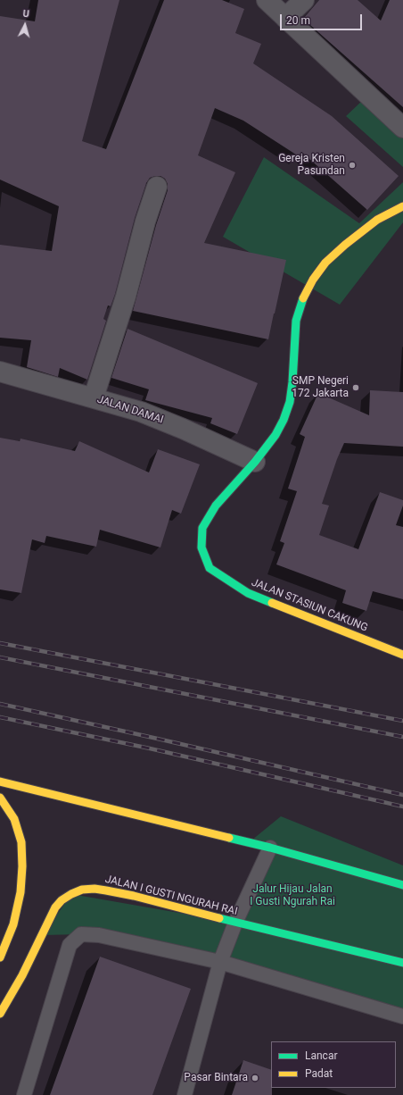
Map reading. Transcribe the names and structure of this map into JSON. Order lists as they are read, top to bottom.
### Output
{
  "streets": {
    "main road": ["JALAN STASIUN CAKUNG", "JALAN I GUSTI NGURAH RAI"],
    "street": ["JALAN DAMAI"]
  },
  "crossings": [
    ["JALAN DAMAI", "JALAN STASIUN CAKUNG"]
  ],
  "parks": ["Jalur Hijau Jalan I Gusti Ngurah Rai"],
  "places": ["Gereja Kristen Pasundan", "SMP Negeri 172 Jakarta", "Pasar Bintara"],
  "legend": ["Lancar", "Padat"],
  "scale_bar": "20 m",
  "north": "top"
}
